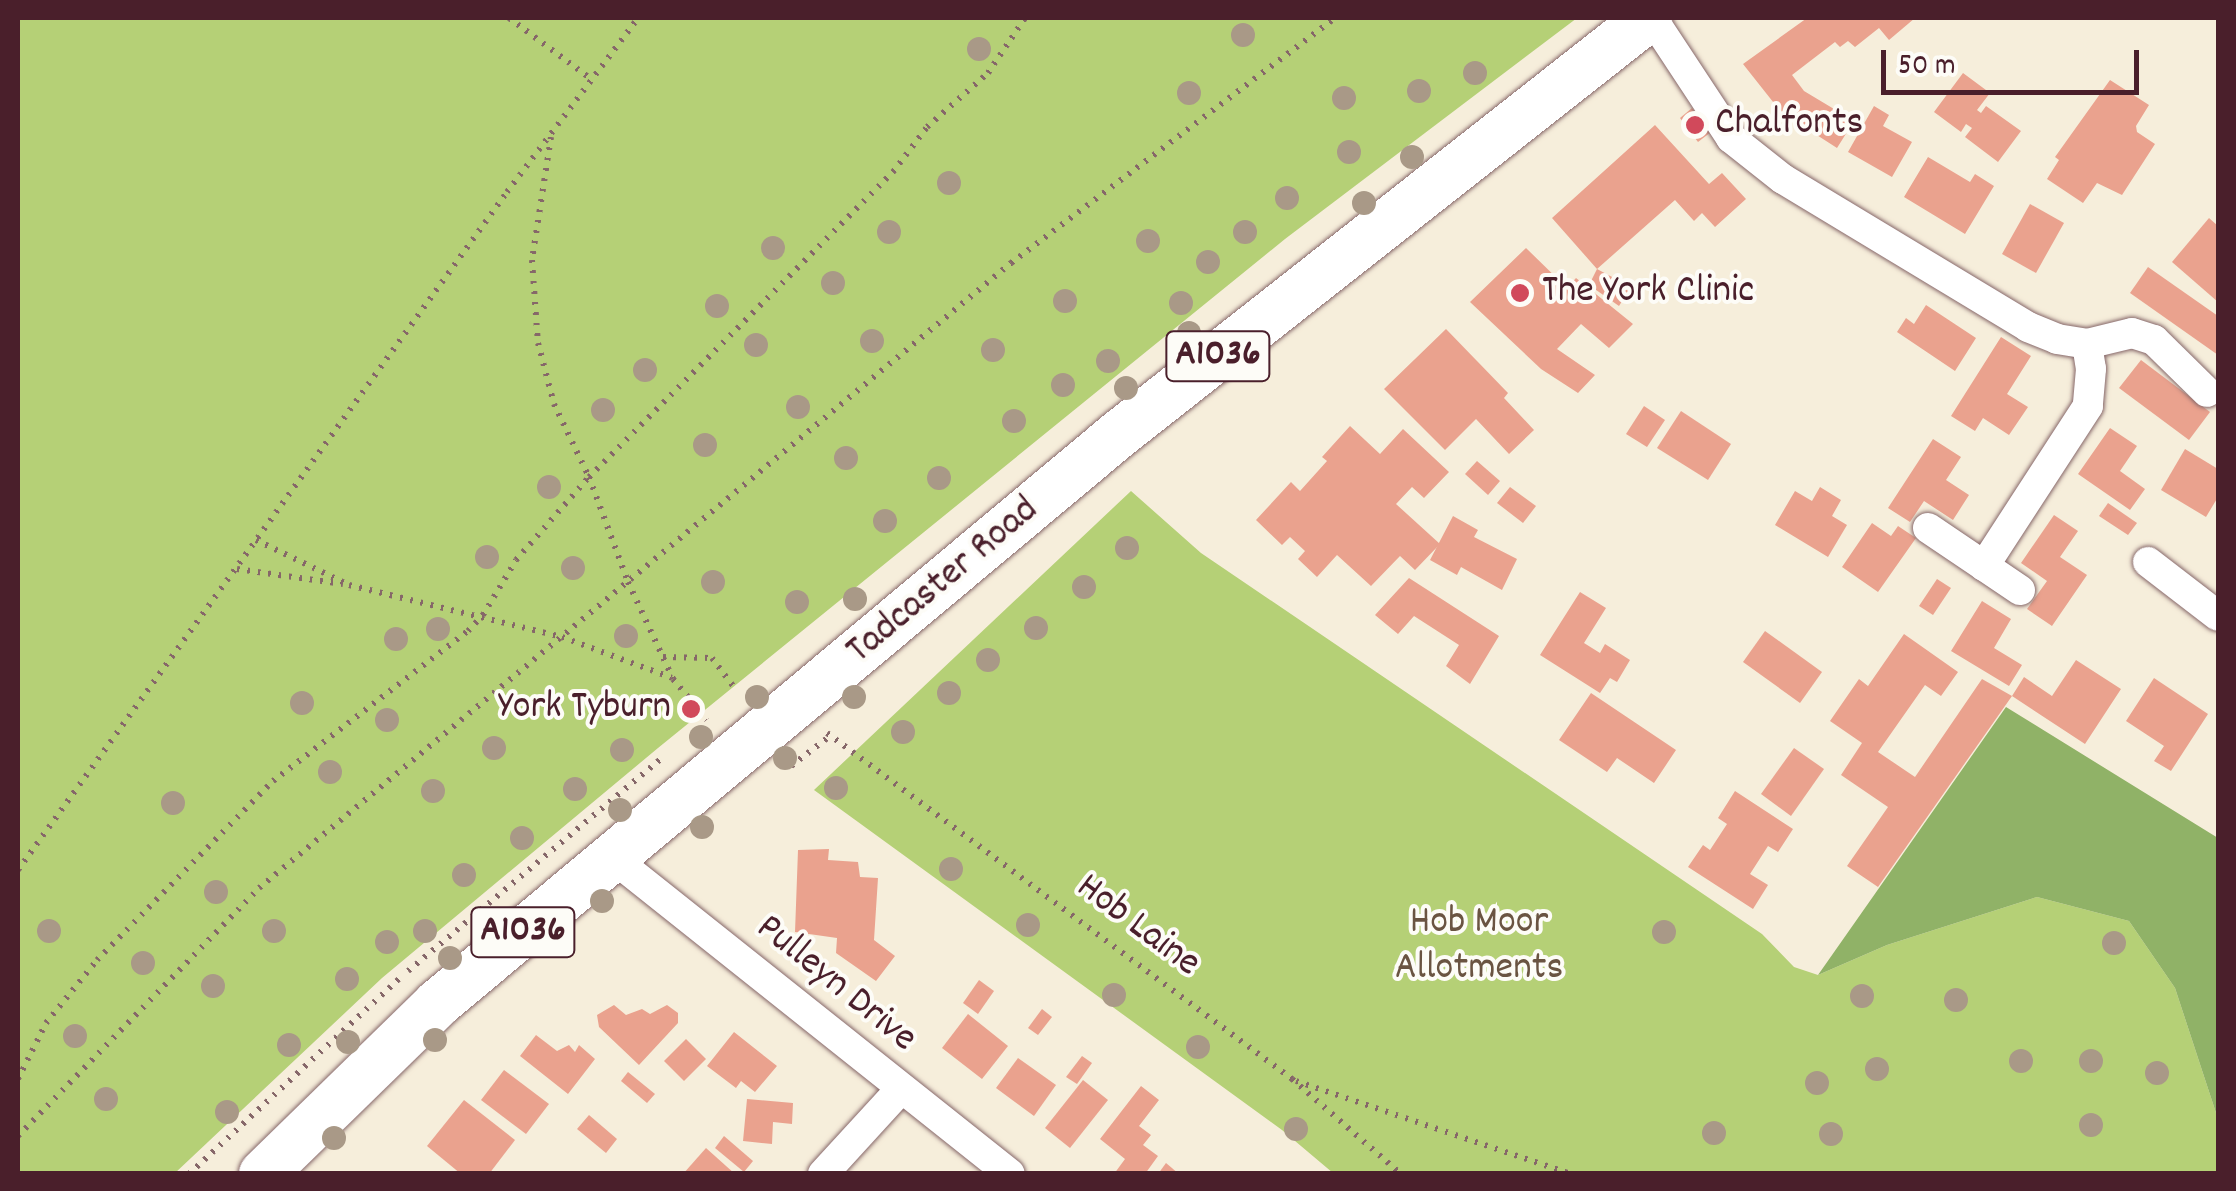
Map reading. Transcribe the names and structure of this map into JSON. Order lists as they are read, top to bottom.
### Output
{
  "streets": {
    "main road": ["A1036", "Tadcaster Road"],
    "street": ["Pulleyn Drive"],
    "path": ["Hob Laine"]
  },
  "crossings": [
    ["Tadcaster Road", "Pulleyn Drive"]
  ],
  "parks": ["Hob Moor Allotments"],
  "places": ["Chalfonts", "The York Clinic", "York Tyburn"],
  "scale_bar": "50 m"
}
